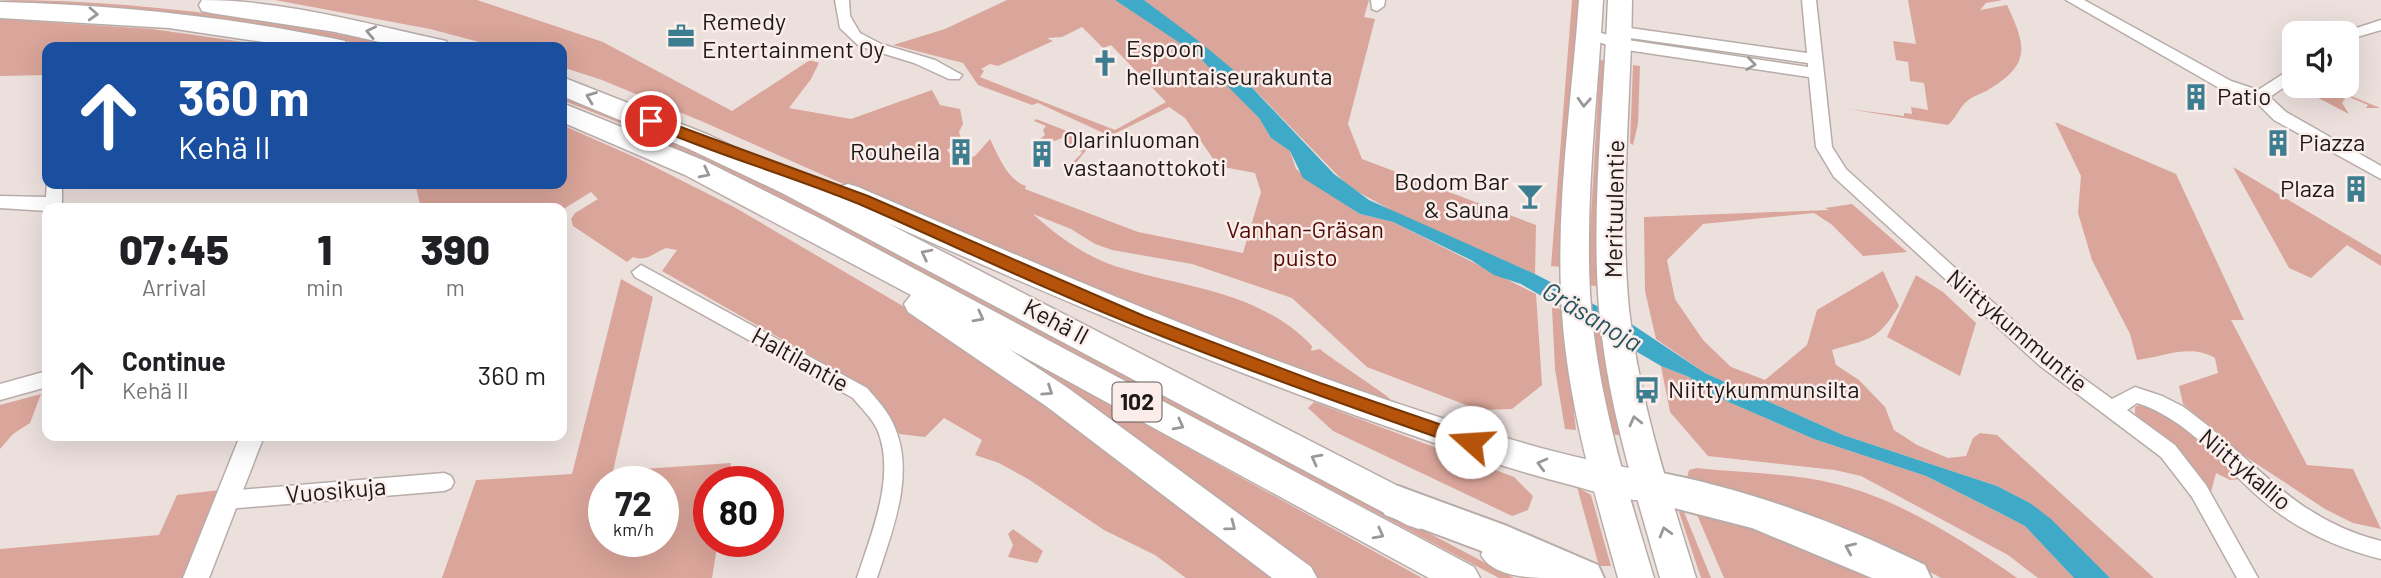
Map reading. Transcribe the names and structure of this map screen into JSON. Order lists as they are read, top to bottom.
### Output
{
  "streets": {
    "main road": ["Merituulentie", "Kehä II", "102"],
    "street": [
      "Niittykummuntie",
      "Haltilantie",
      "Niittykallio",
      "Vuosikuja"
    ]
  },
  "crossings": [
    ["Niittykummuntie", "Niittykallio"]
  ],
  "water": ["Gräsanoja"],
  "parks": ["Vanhan-Gräsan puisto"],
  "places": {
    "office": ["Remedy Entertainment Oy"],
    "church": ["Espoon helluntaiseurakunta"],
    "building": [
      "Patio",
      "Piazza",
      "Rouheila",
      "Olarinluoman vastaanottokoti",
      "Plaza"
    ],
    "bar": ["Bodom Bar & Sauna"],
    "bus stop": ["Niittykummunsilta"]
  },
  "page": {
    "turn": ["360 m", "Kehä II"],
    "eta": [
      "07:45",
      "Arrival",
      "1",
      "min",
      "390",
      "m"
    ],
    "list": [
      {
        "name": "Continue",
        "note": "Kehä II",
        "value": "360 m"
      }
    ],
    "speed": "72 km/h",
    "limit": "80"
  }
}
